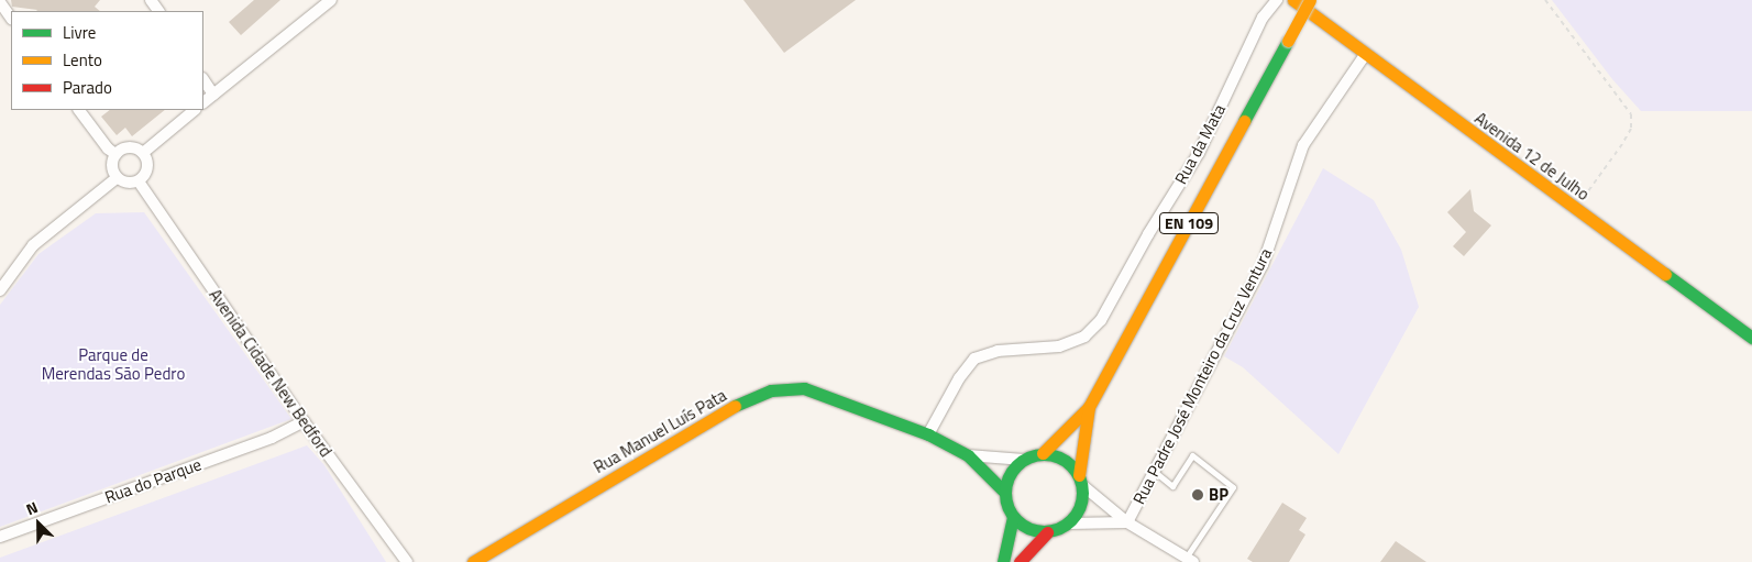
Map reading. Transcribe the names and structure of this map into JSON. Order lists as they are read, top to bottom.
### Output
{
  "streets": {
    "main road": ["Avenida 12 de Julho", "EN 109", "Rua Manuel Luís Pata"],
    "street": [
      "Rua da Mata",
      "Avenida Cidade New Bedford",
      "Rua Padre José Monteiro da Cruz Ventura",
      "Rua do Parque"
    ]
  },
  "crossings": [
    ["Rua da Mata", "Rua Manuel Luís Pata"],
    ["Avenida 12 de Julho", "Rua Padre José Monteiro da Cruz Ventura"],
    ["Avenida Cidade New Bedford", "Rua do Parque"]
  ],
  "parks": ["Parque de Merendas São Pedro"],
  "places": ["BP"],
  "legend": ["Livre", "Lento", "Parado"],
  "north": "top left"
}
